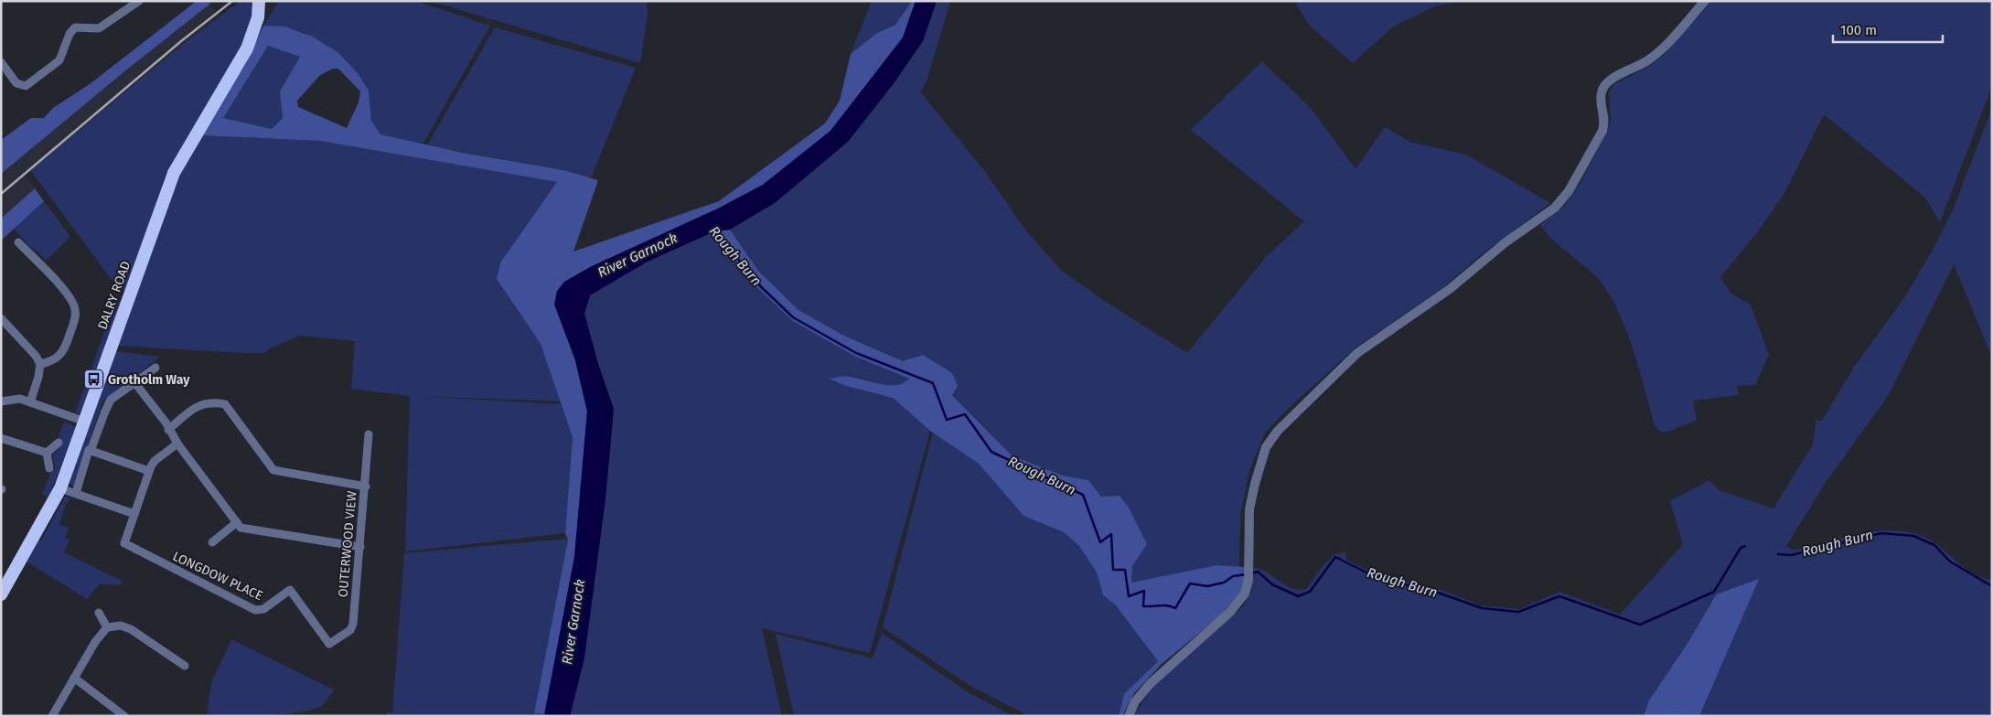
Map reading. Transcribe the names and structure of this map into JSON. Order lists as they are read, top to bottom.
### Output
{
  "streets": {
    "highway": ["DALRY ROAD"],
    "street": ["OUTERWOOD VIEW", "LONGDOW PLACE"]
  },
  "crossings": [
    ["OUTERWOOD VIEW", "LONGDOW PLACE"]
  ],
  "water": ["River Garnock", "Rough Burn"],
  "places": {
    "bus stop": ["Grotholm Way"]
  },
  "scale_bar": "100 m"
}
